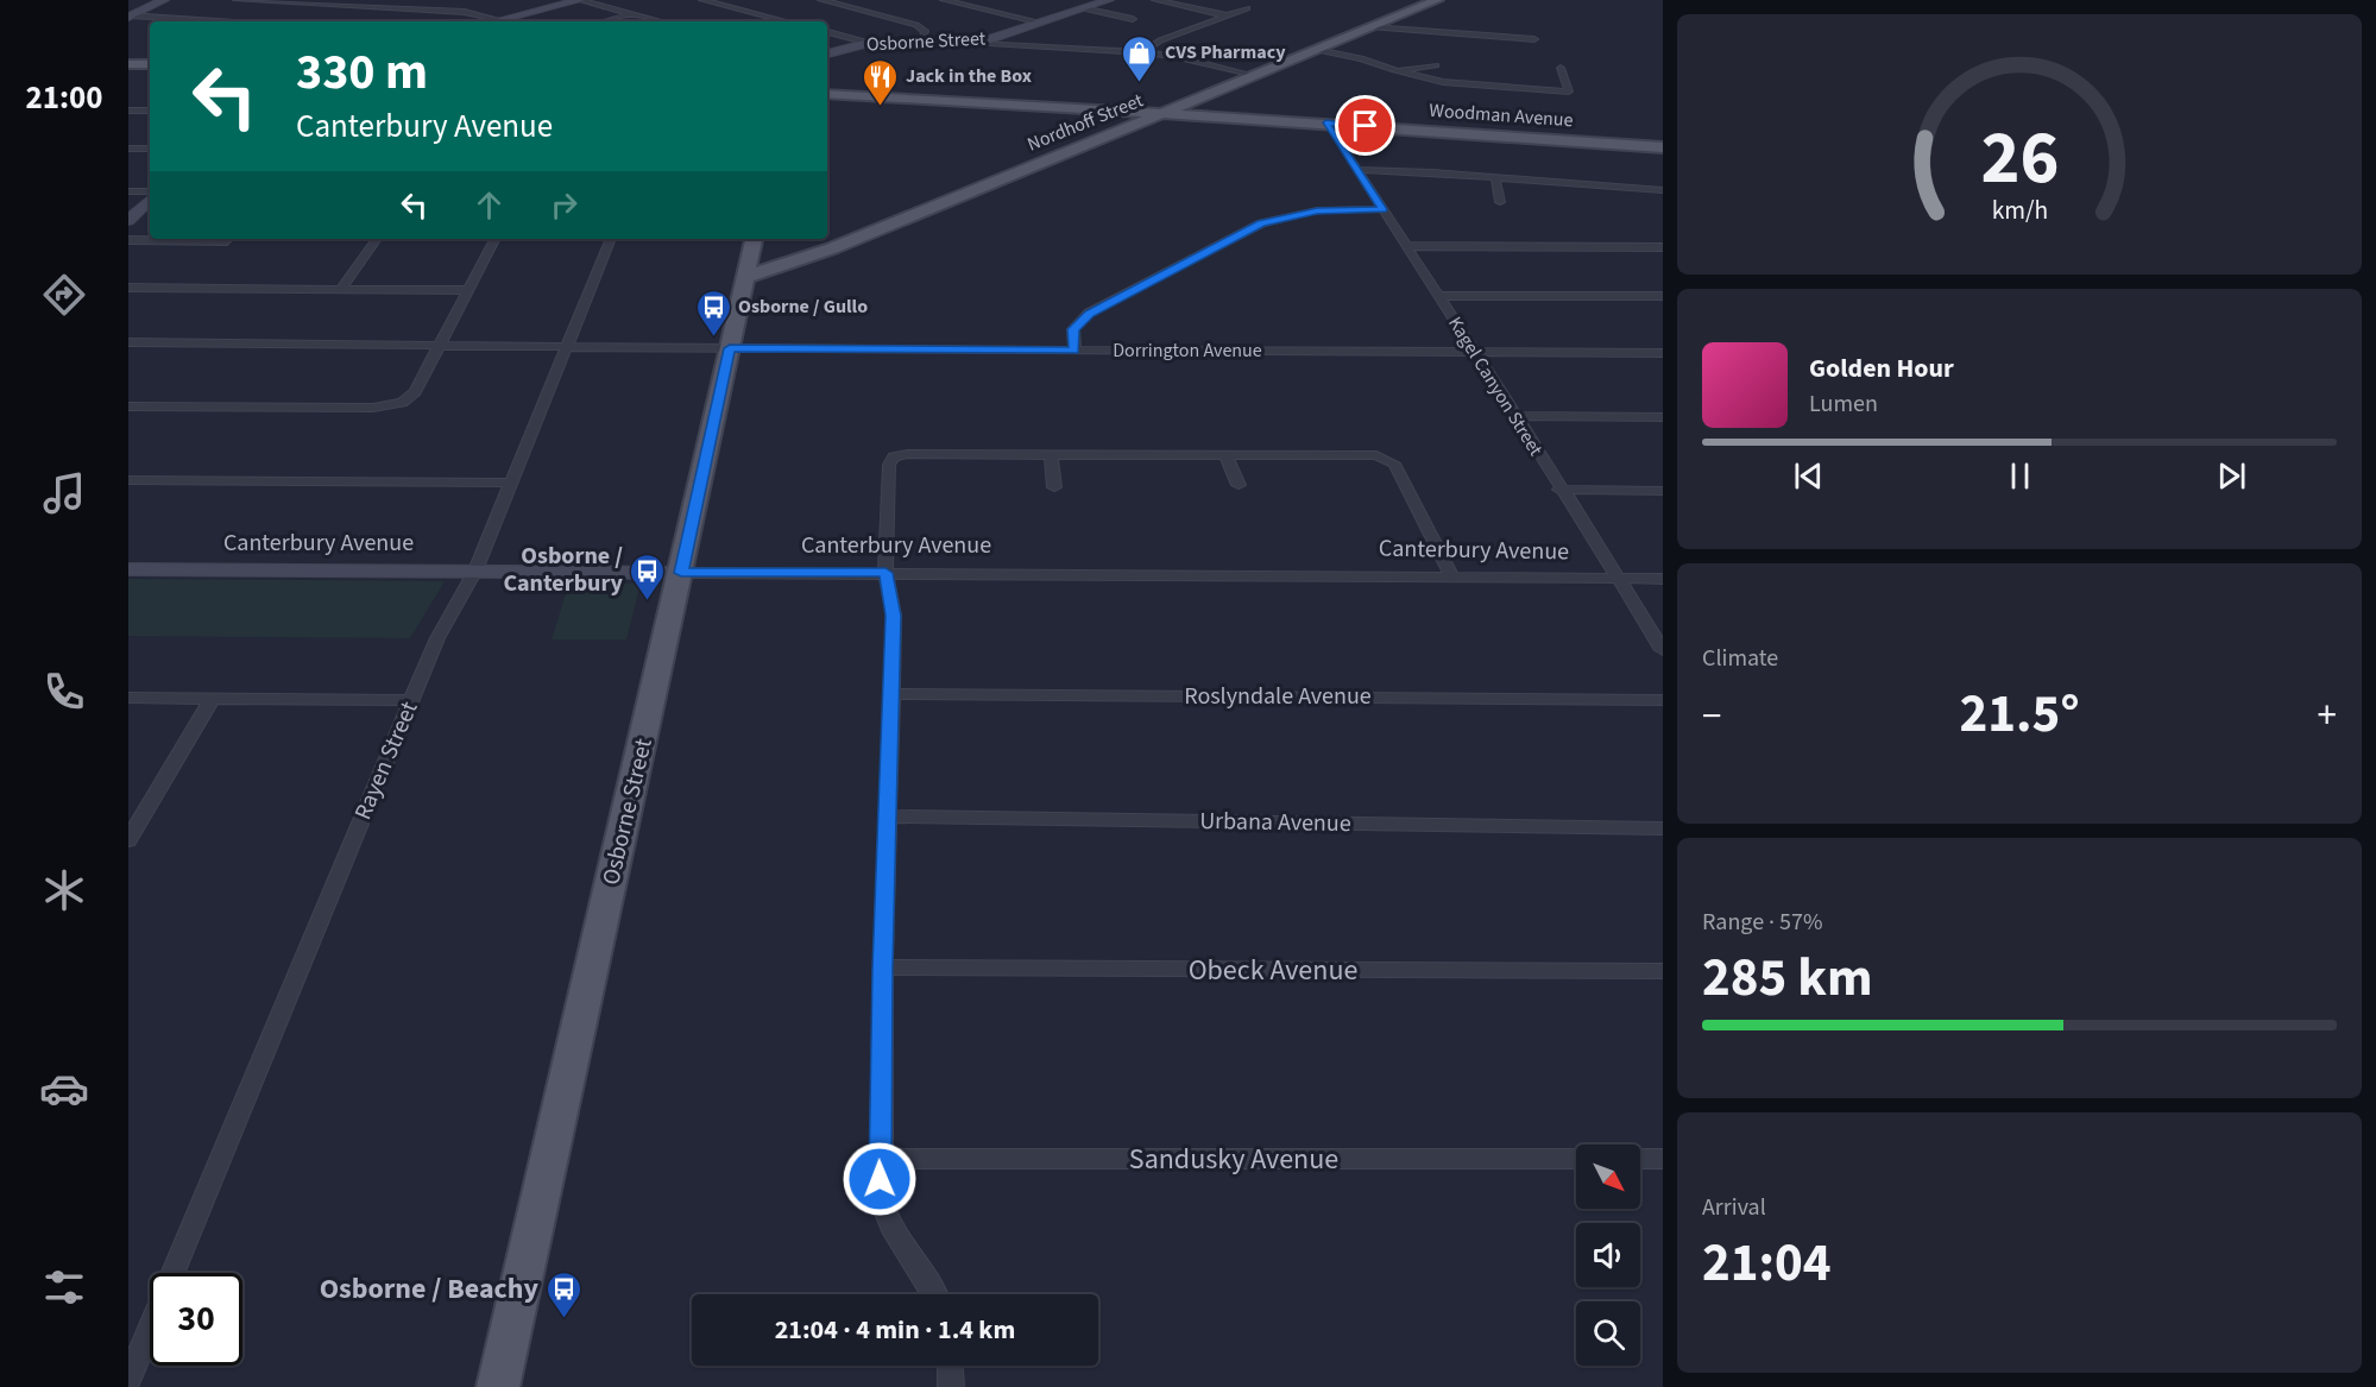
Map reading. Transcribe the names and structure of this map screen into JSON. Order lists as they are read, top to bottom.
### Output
{
  "streets": {
    "main road": ["Osborne Street", "Woodman Avenue", "Nordhoff Street"],
    "street": [
      "Dorrington Avenue",
      "Kagel Canyon Street",
      "Canterbury Avenue",
      "Roslyndale Avenue",
      "Rayen Street",
      "Urbana Avenue",
      "Obeck Avenue",
      "Sandusky Avenue"
    ]
  },
  "crossings": [
    ["Osborne Street", "Nordhoff Street"],
    ["Osborne Street", "Dorrington Avenue"],
    ["Osborne Street", "Canterbury Avenue"],
    ["Woodman Avenue", "Nordhoff Street"],
    ["Woodman Avenue", "Kagel Canyon Street"],
    ["Dorrington Avenue", "Kagel Canyon Street"],
    ["Dorrington Avenue", "Rayen Street"],
    ["Kagel Canyon Street", "Canterbury Avenue"],
    ["Canterbury Avenue", "Rayen Street"]
  ],
  "places": {
    "shop": ["CVS Pharmacy"],
    "restaurant": ["Jack in the Box"],
    "bus stop": ["Osborne / Gullo", "Osborne / Canterbury", "Osborne / Beachy"]
  },
  "north": "bottom right",
  "page": {
    "tabs": "21:00",
    "turn": ["330 m", "Canterbury Avenue"],
    "song": ["Golden Hour", "Lumen"],
    "tile": [
      "Climate",
      ["Range · 57%", "285 km"],
      ["Arrival", "21:04"]
    ],
    "heat": ["−", "21.5°", "+"],
    "limit": "30",
    "trip": "21:04 · 4 min · 1.4 km",
    "gauge": ["26", "km/h"]
  }
}
